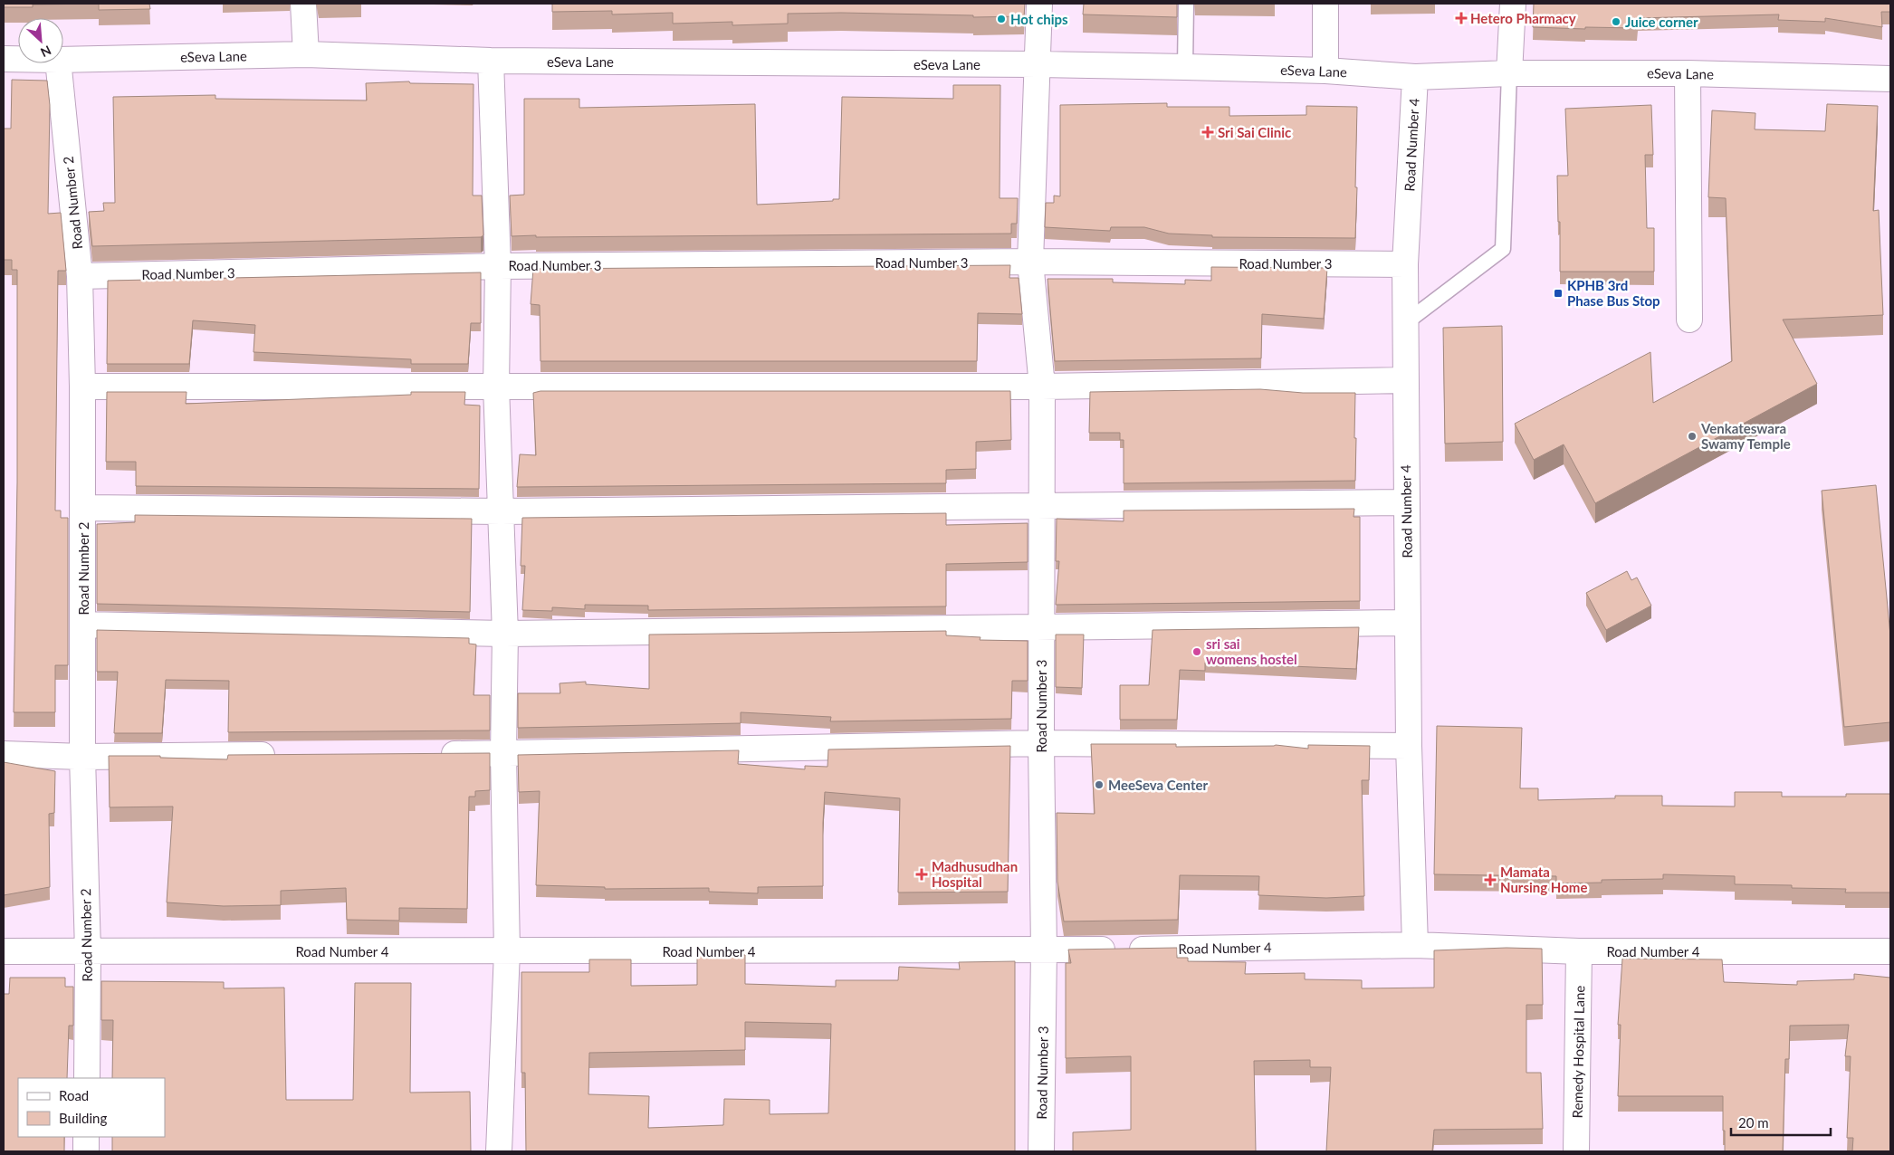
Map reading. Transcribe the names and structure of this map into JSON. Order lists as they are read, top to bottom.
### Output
{
  "streets": {
    "street": [
      "eSeva Lane",
      "Road Number 4",
      "Road Number 2",
      "Road Number 3",
      "Remedy Hospital Lane"
    ]
  },
  "crossings": [
    ["eSeva Lane", "Road Number 4"],
    ["eSeva Lane", "Road Number 3"],
    ["Road Number 4", "Road Number 2"],
    ["Road Number 4", "Road Number 3"],
    ["Road Number 4", "Remedy Hospital Lane"],
    ["Road Number 2", "Road Number 3"]
  ],
  "places": {
    "health": [
      "Hetero Pharmacy",
      "Sri Sai Clinic",
      "Madhusudhan Hospital",
      "Mamata Nursing Home"
    ],
    "other": [
      "Hot chips",
      "Juice corner",
      "Venkateswara Swamy Temple",
      "sri sai womens hostel",
      "MeeSeva Center"
    ],
    "transit": ["KPHB 3rd Phase Bus Stop"]
  },
  "legend": ["Road", "Building"],
  "scale_bar": "20 m",
  "north": "bottom right"
}
